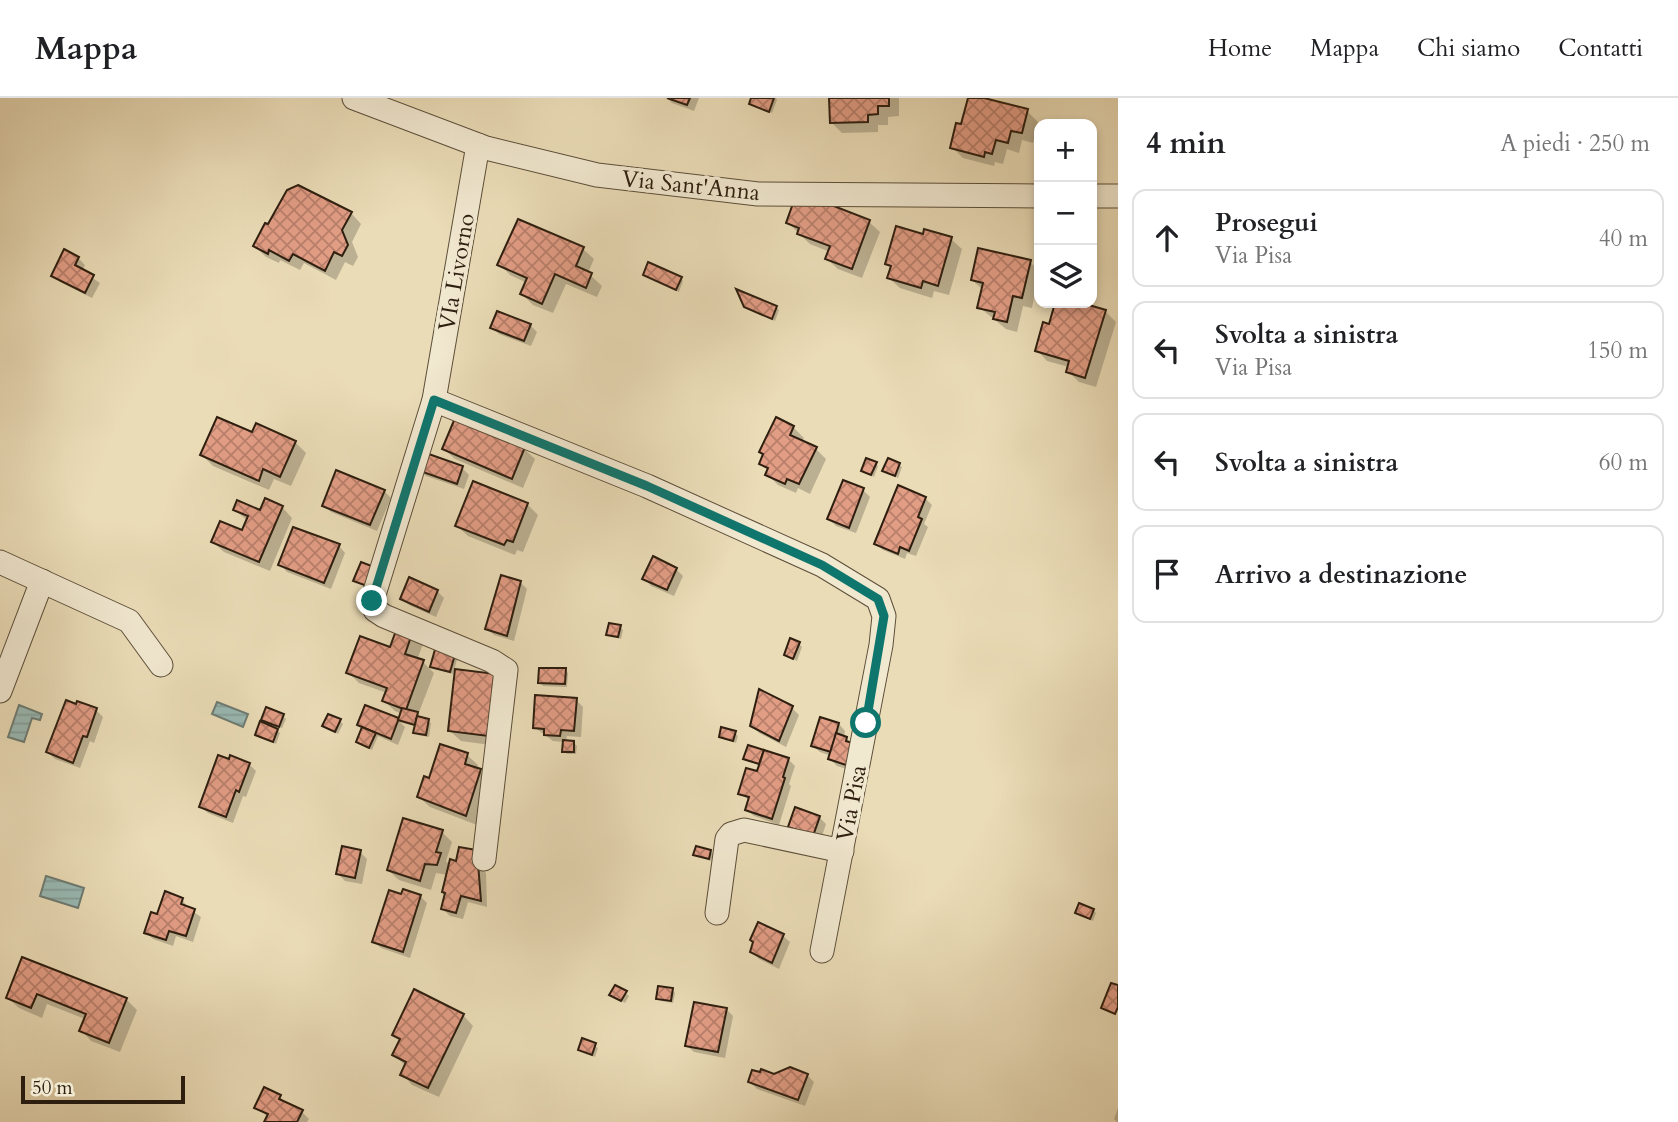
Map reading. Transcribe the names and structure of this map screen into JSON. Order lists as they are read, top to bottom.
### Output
{
  "streets": {
    "street": ["Via Sant'Anna", "VIa Livorno", "Via Pisa"]
  },
  "crossings": [
    ["Via Sant'Anna", "VIa Livorno"],
    ["VIa Livorno", "Via Pisa"]
  ],
  "scale_bar": "50 m",
  "page": {
    "header": "Mappa",
    "nav": [
      "Home",
      "Mappa",
      "Chi siamo",
      "Contatti"
    ],
    "heading": ["4 min", "A piedi · 250 m"],
    "map_buttons": ["+", "−"],
    "list": [
      ["Prosegui", "Via Pisa", "40 m"],
      ["Svolta a sinistra", "Via Pisa", "150 m"],
      ["Svolta a sinistra", "60 m"],
      "Arrivo a destinazione"
    ],
    "scale": "50 m"
  }
}
